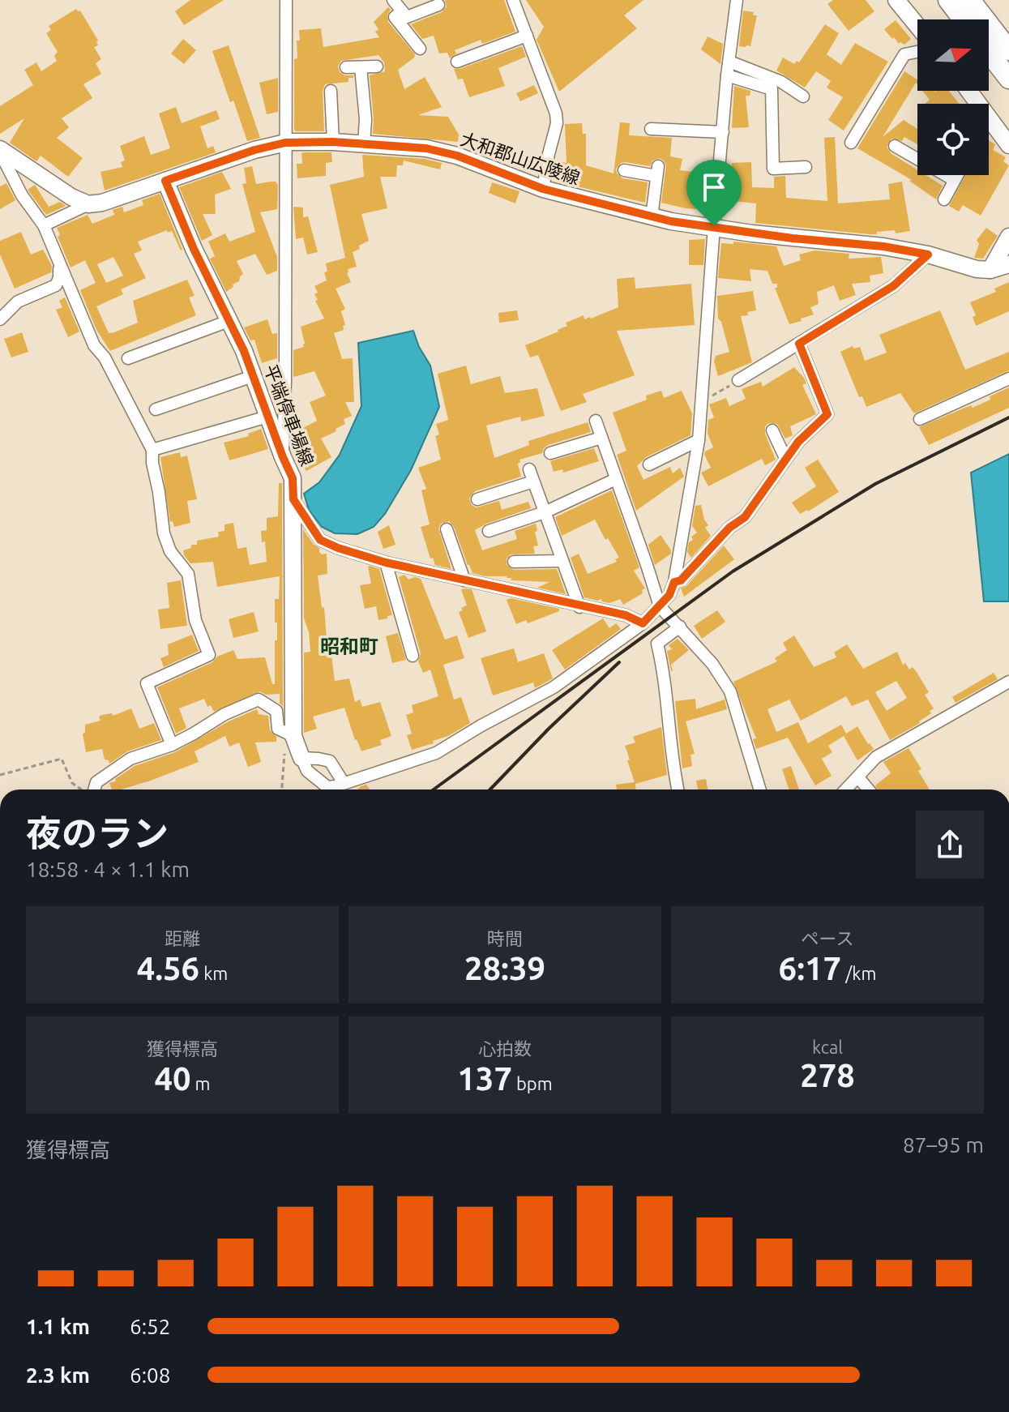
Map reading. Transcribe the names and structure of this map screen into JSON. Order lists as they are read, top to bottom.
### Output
{
  "streets": {
    "main road": ["大和郡山広陵線", "平端停車場線"]
  },
  "crossings": [
    ["大和郡山広陵線", "平端停車場線"]
  ],
  "districts": ["昭和町"],
  "north": "right",
  "page": {
    "heading": ["夜のラン", "18:58 · 4 × 1.1 km"],
    "stats": [
      ["距離", "4.56 km"],
      ["時間", "28:39"],
      ["ペース", "6:17 /km"],
      ["獲得標高", "40 m"],
      ["心拍数", "137 bpm"],
      ["kcal", "278"]
    ],
    "chart": ["獲得標高", "87–95 m"],
    "list": [
      {
        "name": "1.1 km",
        "note": "6:52"
      },
      {
        "name": "2.3 km",
        "note": "6:08"
      }
    ]
  }
}
